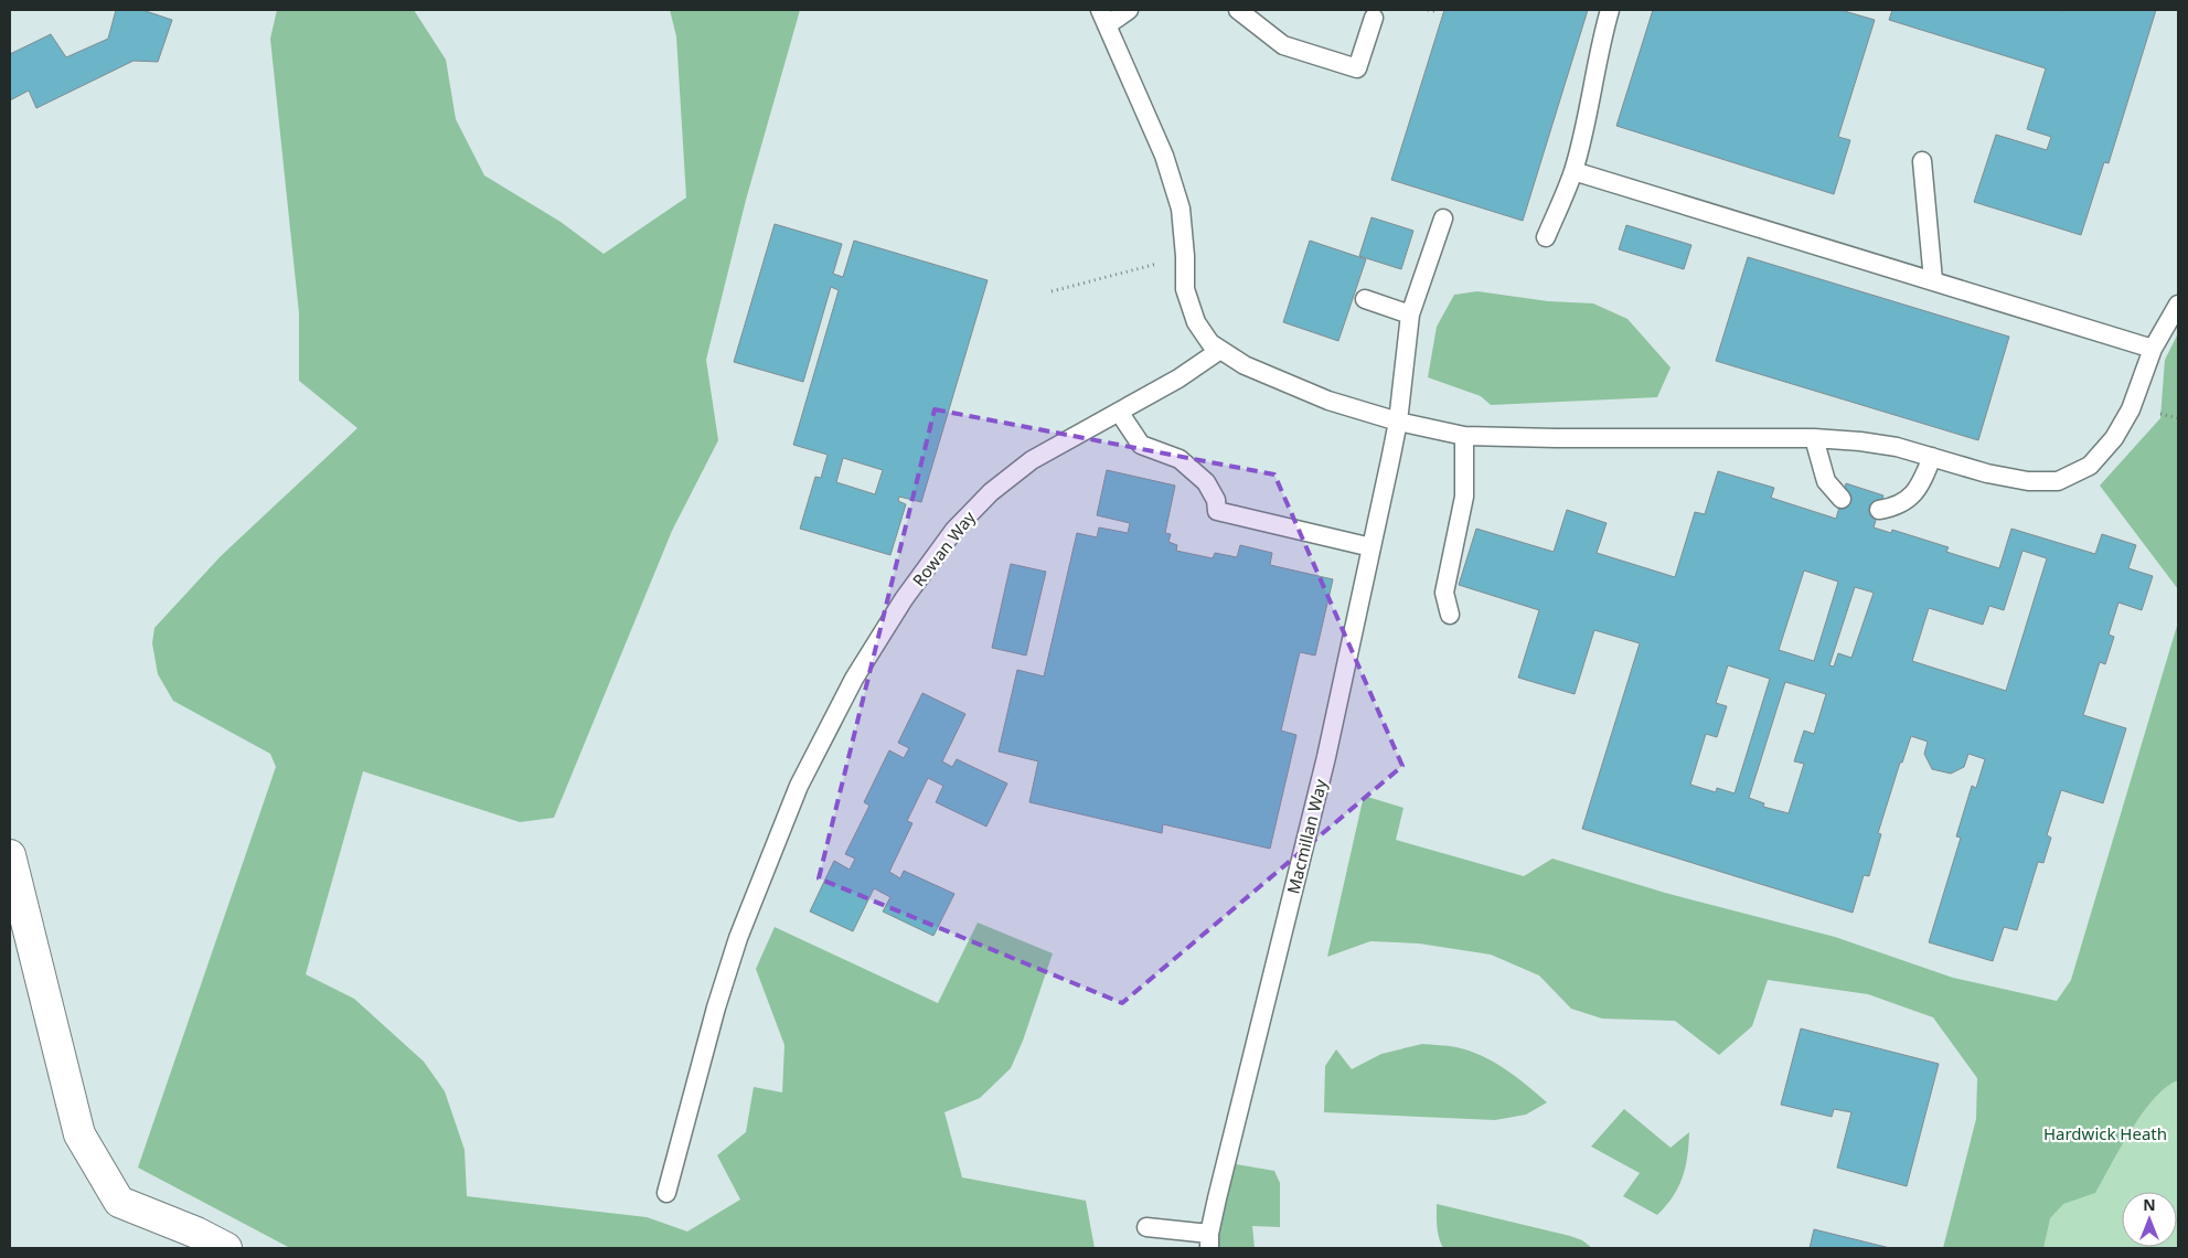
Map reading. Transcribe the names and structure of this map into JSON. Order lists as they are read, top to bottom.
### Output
{
  "streets": {
    "lane": ["Rowan Way", "Macmillan Way"]
  },
  "parks": ["Hardwick Heath"],
  "north": "top"
}
